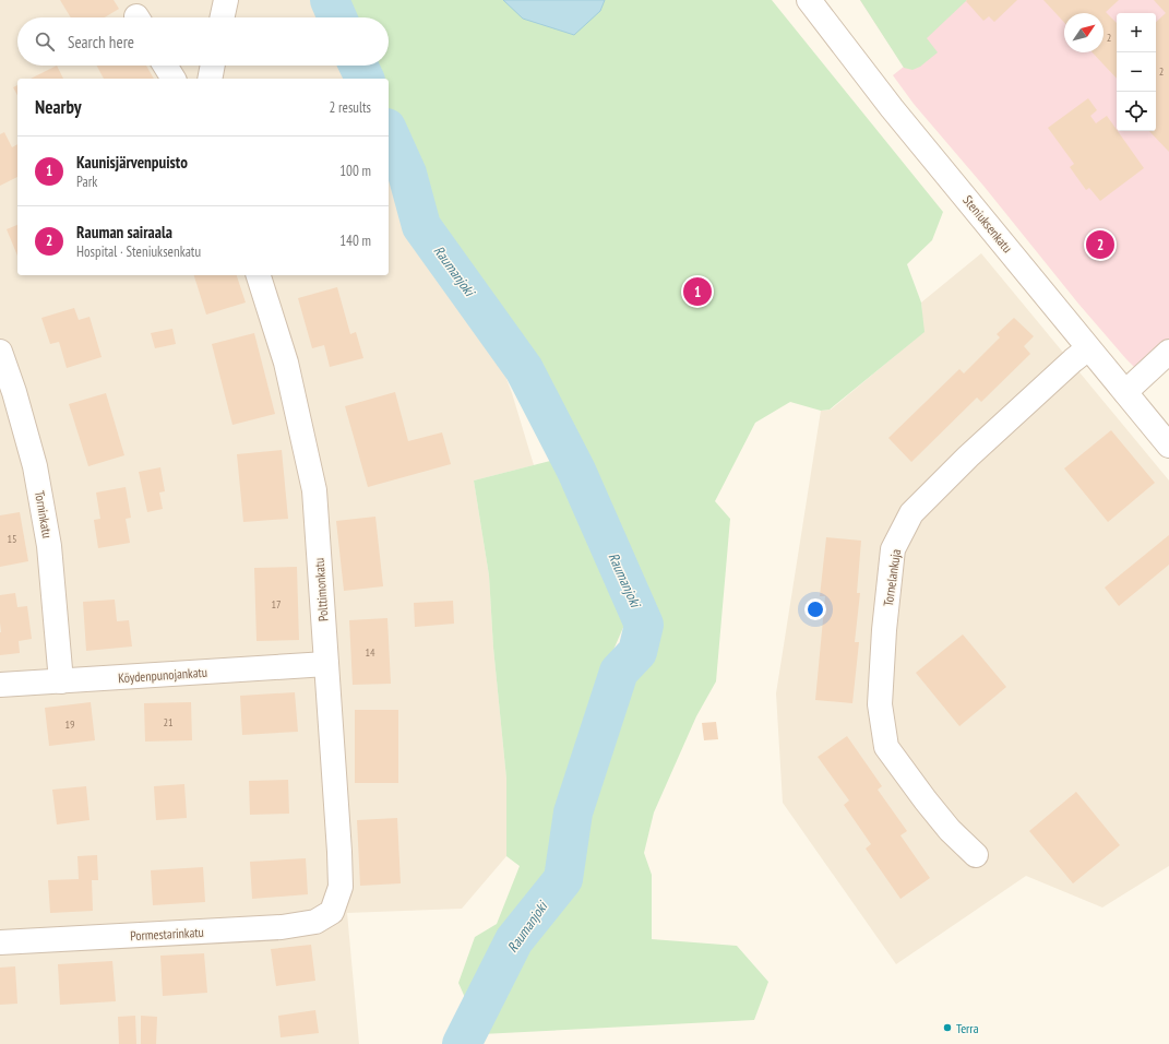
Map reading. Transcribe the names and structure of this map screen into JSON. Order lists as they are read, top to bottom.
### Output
{
  "streets": {
    "street": [
      "Steniuksenkatu",
      "Torninkatu",
      "Tornelankuja",
      "Polttimonkatu",
      "Köydenpunojankatu",
      "Pormestarinkatu"
    ]
  },
  "crossings": [
    ["Steniuksenkatu", "Tornelankuja"],
    ["Torninkatu", "Köydenpunojankatu"],
    ["Polttimonkatu", "Köydenpunojankatu"],
    ["Polttimonkatu", "Pormestarinkatu"]
  ],
  "water": ["Raumanjoki"],
  "places": ["Terra"],
  "house_numbers": [
    "2",
    "2",
    "15",
    "17",
    "14",
    "21",
    "19"
  ],
  "north": "top right",
  "page": {
    "map_buttons": ["+", "−"],
    "search": "Search here",
    "heading": ["Nearby", "2 results"],
    "list": [
      {
        "mark": "1",
        "name": "Kaunisjärvenpuisto",
        "note": "Park",
        "value": "100 m"
      },
      {
        "mark": "2",
        "name": "Rauman sairaala",
        "note": "Hospital · Steniuksenkatu",
        "value": "140 m"
      }
    ],
    "pins": ["2", "1"]
  }
}
